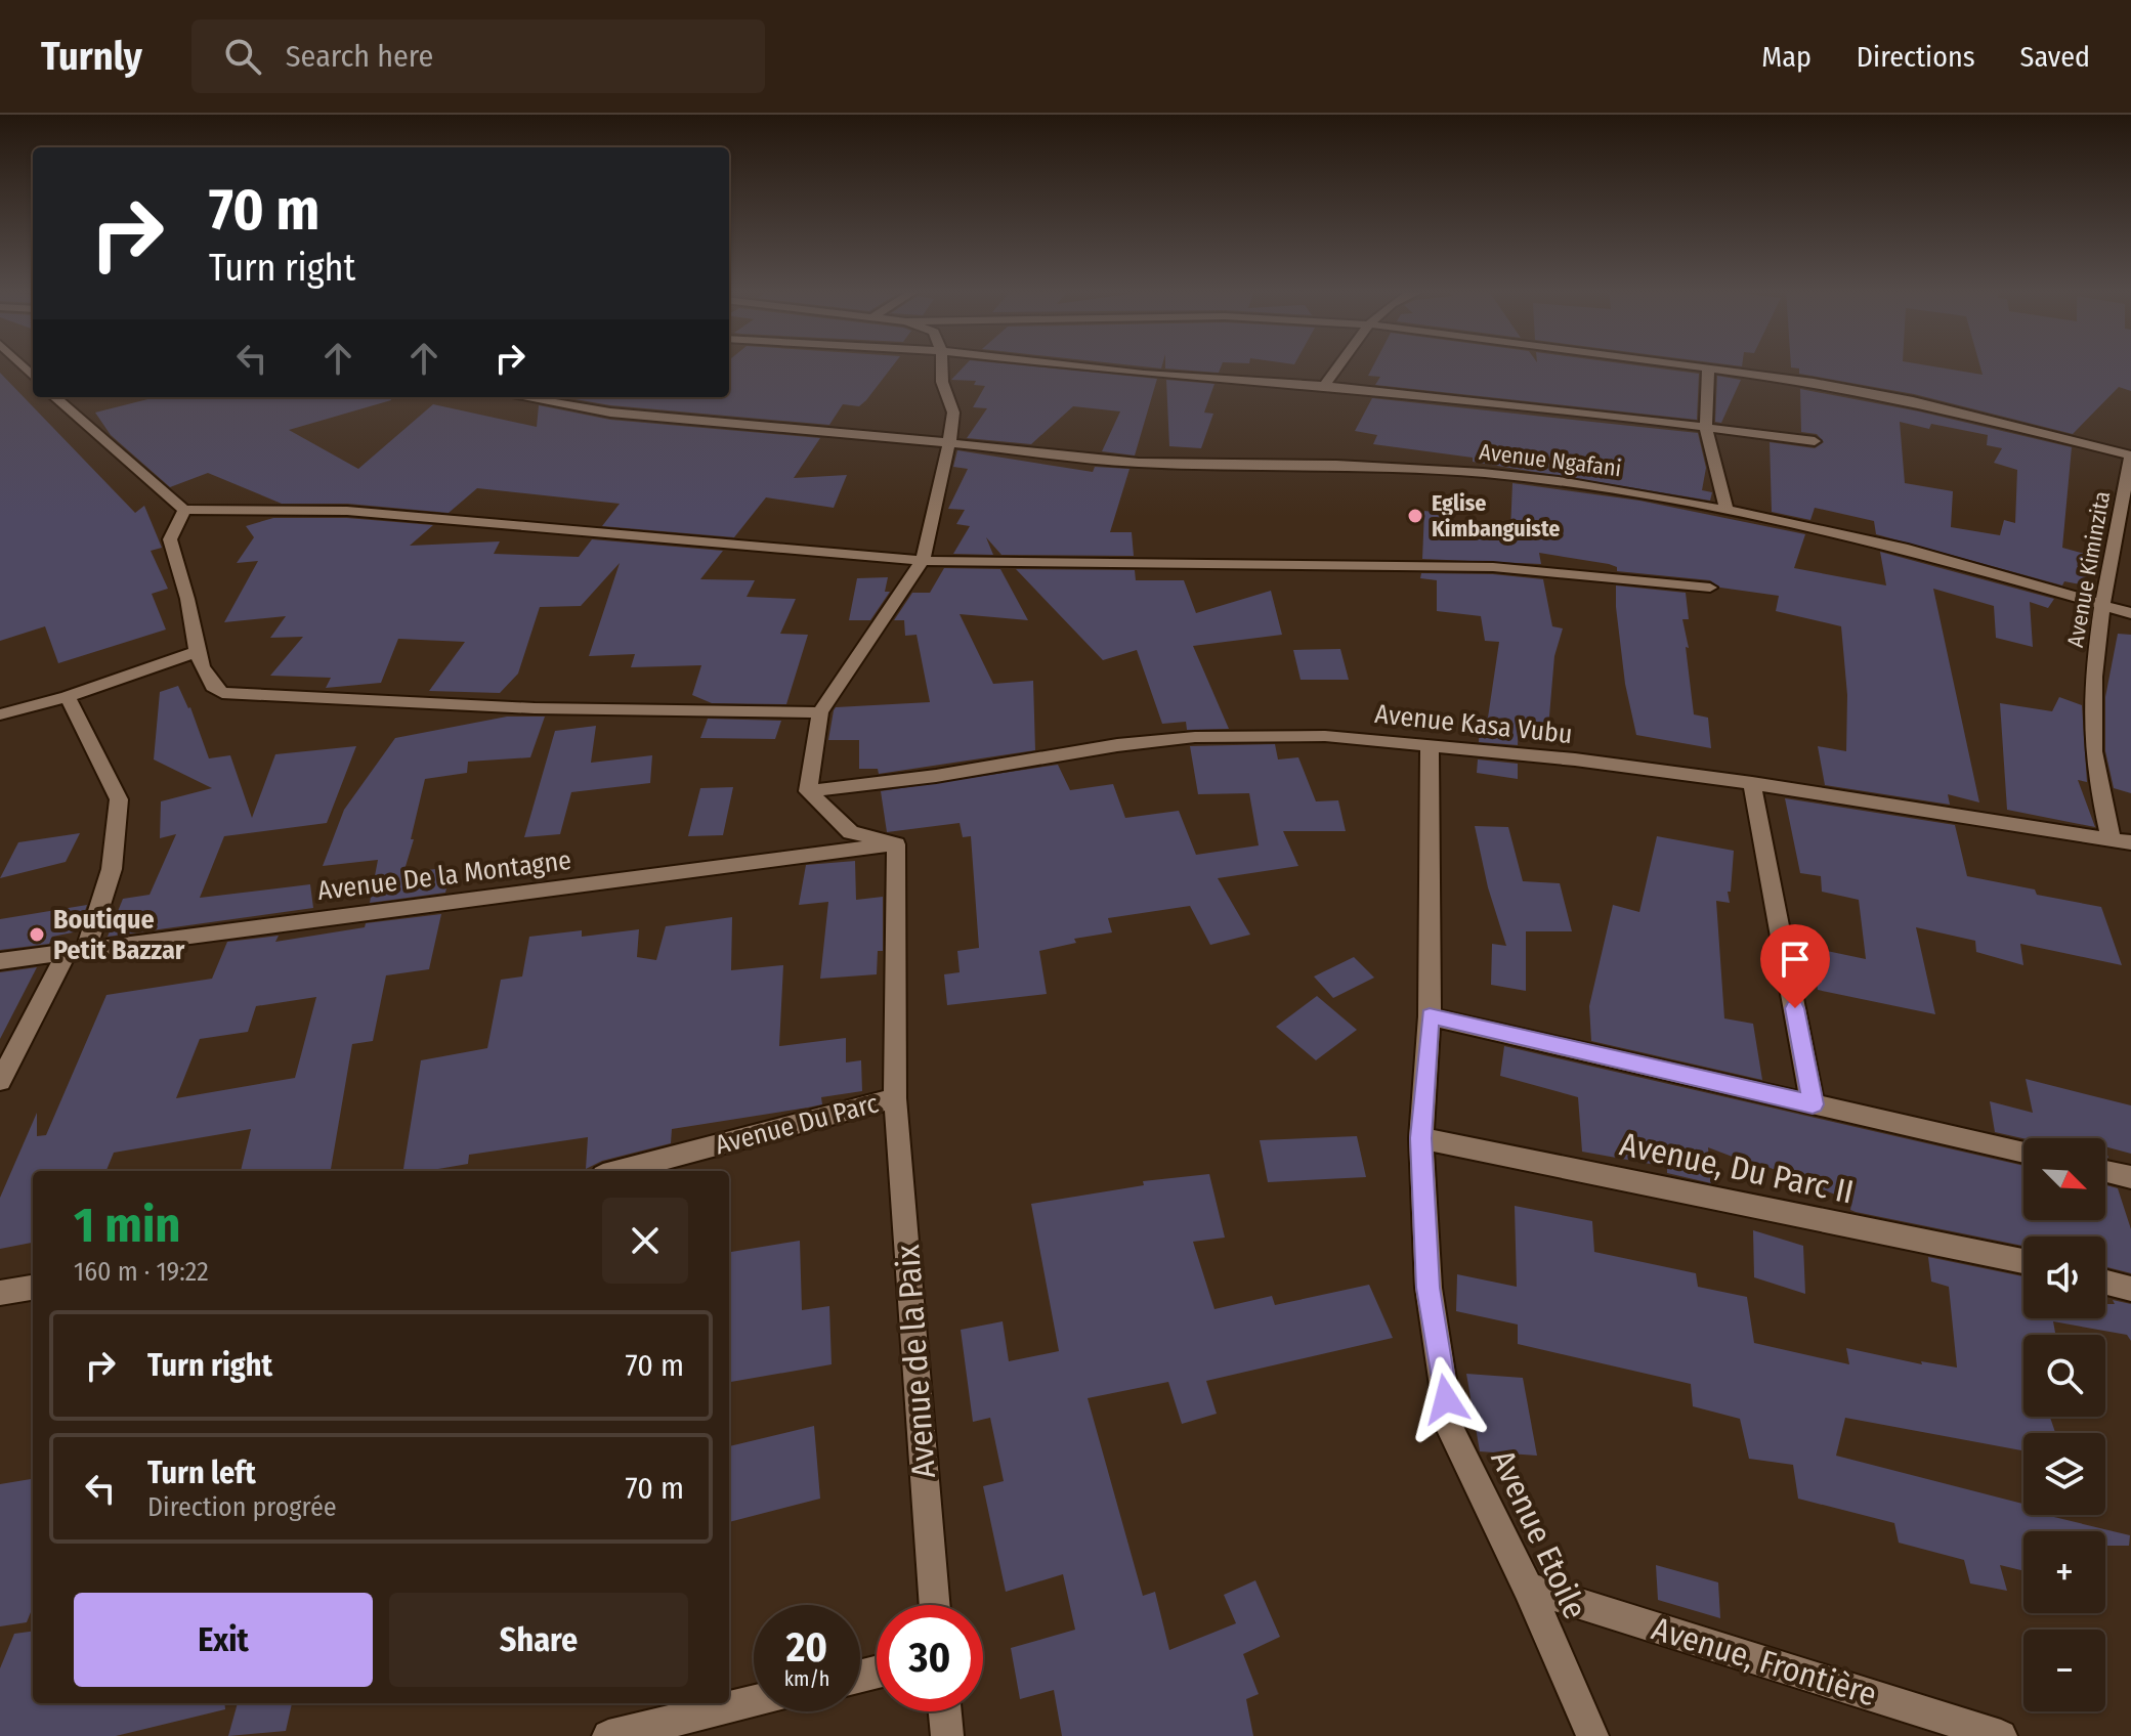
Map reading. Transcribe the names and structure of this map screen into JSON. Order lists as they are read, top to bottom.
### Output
{
  "streets": {
    "street": [
      "Avenue Ngafani",
      "Avenue Kiminzita",
      "Avenue Kasa Vubu",
      "Avenue De la Montagne",
      "Avenue Du Parc",
      "Avenue, Du Parc II",
      "Avenue de la Paix",
      "Avenue Etoile",
      "Avenue, Frontière"
    ]
  },
  "crossings": [
    ["Avenue Ngafani", "Avenue Kiminzita"],
    ["Avenue Kiminzita", "Avenue Kasa Vubu"],
    ["Avenue Kasa Vubu", "Avenue Etoile"],
    ["Avenue De la Montagne", "Avenue de la Paix"],
    ["Avenue Du Parc", "Avenue de la Paix"],
    ["Avenue, Du Parc II", "Avenue Etoile"],
    ["Avenue Etoile", "Avenue, Frontière"]
  ],
  "places": ["Eglise Kimbanguiste", "Boutique Petit Bazzar"],
  "north": "bottom right",
  "page": {
    "header": "Turnly",
    "search": "Search here",
    "nav": ["Map", "Directions", "Saved"],
    "turn": ["70 m", "Turn right"],
    "map_buttons": ["+", "−"],
    "heading": ["1 min", "160 m · 19:22"],
    "list": [
      {
        "name": "Turn right",
        "value": "70 m"
      },
      {
        "name": "Turn left",
        "note": "Direction progrée",
        "value": "70 m"
      }
    ],
    "buttons": ["Exit", "Share"],
    "speed": "20 km/h",
    "limit": "30"
  }
}
